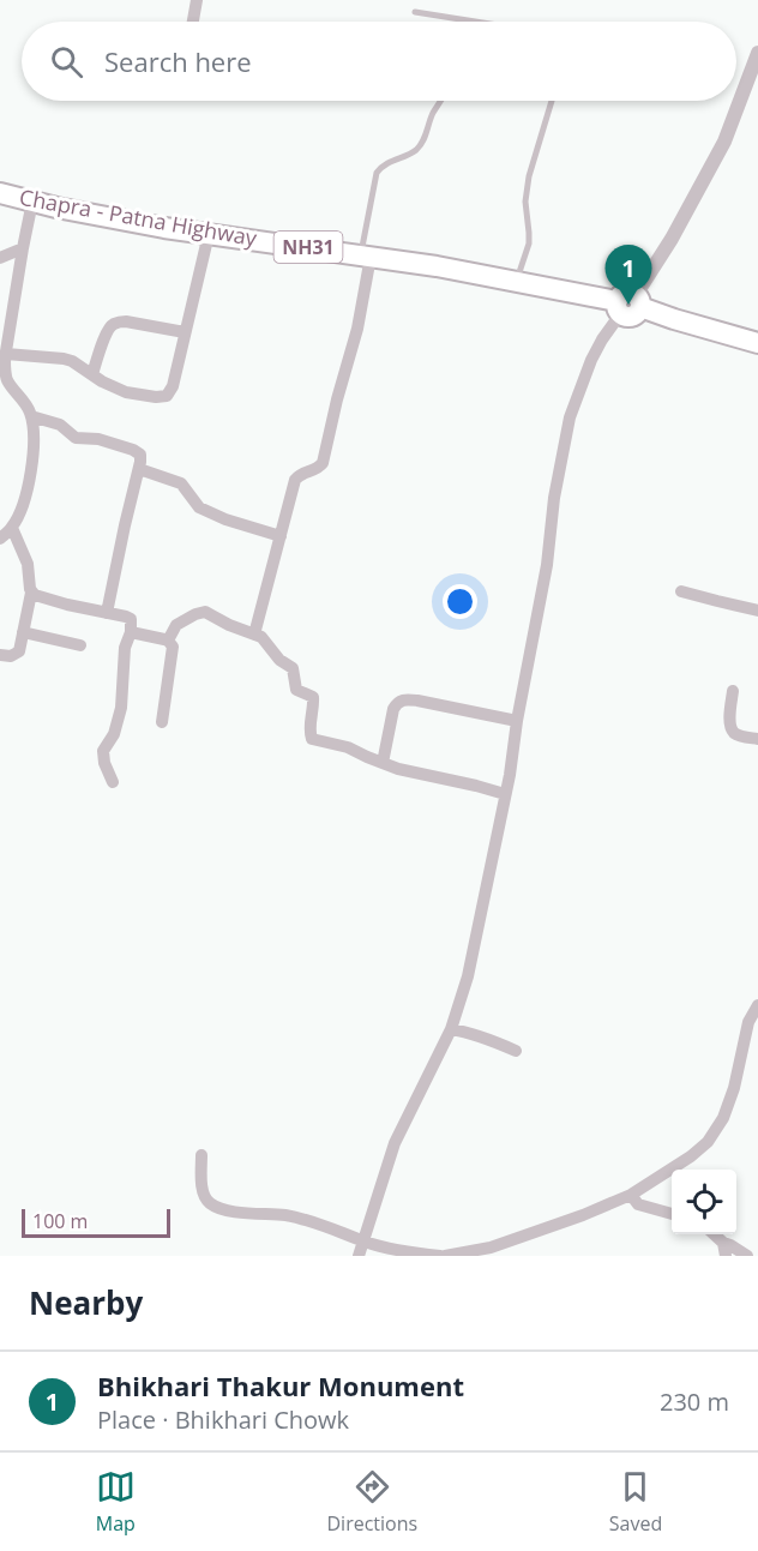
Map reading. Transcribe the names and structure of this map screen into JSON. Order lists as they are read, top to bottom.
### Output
{
  "streets": {
    "highway": ["Chapra - Patna Highway", "NH31"]
  },
  "scale_bar": "100 m",
  "page": {
    "search": "Search here",
    "pins": "1",
    "scale": "100 m",
    "heading": "Nearby",
    "list": [
      {
        "mark": "1",
        "name": "Bhikhari Thakur Monument",
        "note": "Place · Bhikhari Chowk",
        "value": "230 m"
      }
    ],
    "nav": ["Map", "Directions", "Saved"]
  }
}
